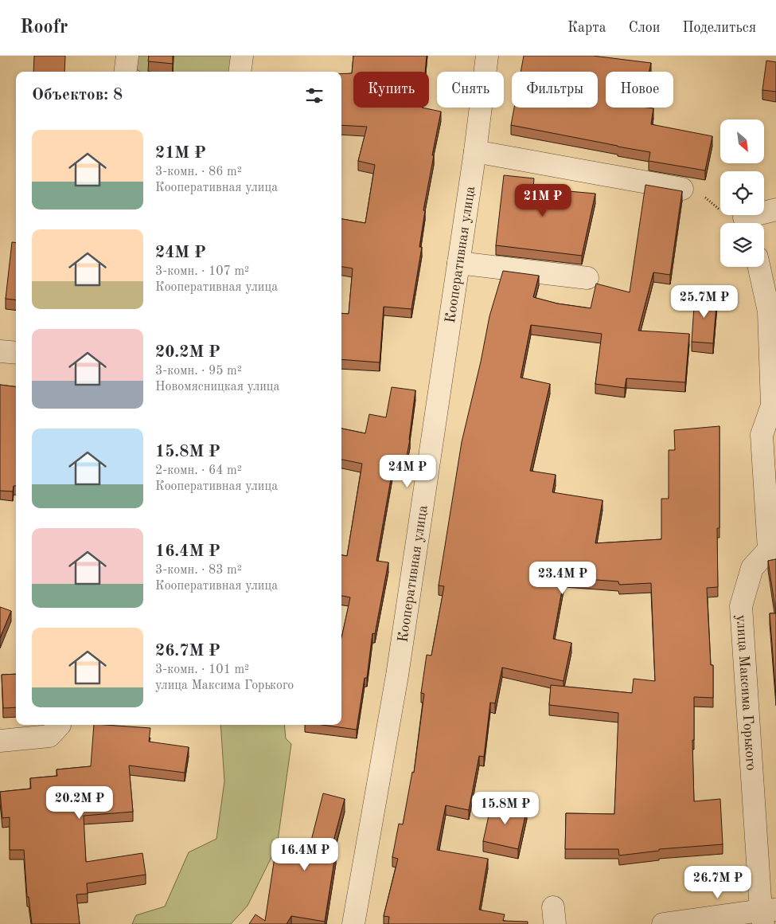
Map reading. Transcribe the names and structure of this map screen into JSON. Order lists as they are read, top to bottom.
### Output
{
  "streets": {
    "street": ["Кооперативная улица", "улица Максима Горького"]
  },
  "north": "bottom right",
  "page": {
    "header": "Roofr",
    "nav": ["Карта", "Слои", "Поделиться"],
    "chip": [
      "Купить",
      "Снять",
      "Фильтры",
      "Новое"
    ],
    "heading": "Объектов: 8",
    "list": [
      {
        "name": "21M ₽",
        "note": "3-комн. · 86 m² · Кооперативная улица"
      },
      {
        "name": "24M ₽",
        "note": "3-комн. · 107 m² · Кооперативная улица"
      },
      {
        "name": "20.2M ₽",
        "note": "3-комн. · 95 m² · Новомясницкая улица"
      },
      {
        "name": "15.8M ₽",
        "note": "2-комн. · 64 m² · Кооперативная улица"
      },
      {
        "name": "16.4M ₽",
        "note": "3-комн. · 83 m² · Кооперативная улица"
      },
      {
        "name": "26.7M ₽",
        "note": "3-комн. · 101 m² · улица Максима Горького"
      }
    ],
    "price": [
      "21M ₽",
      "25.7M ₽",
      "24M ₽",
      "23.4M ₽",
      "20.2M ₽",
      "15.8M ₽",
      "16.4M ₽",
      "26.7M ₽"
    ]
  }
}
